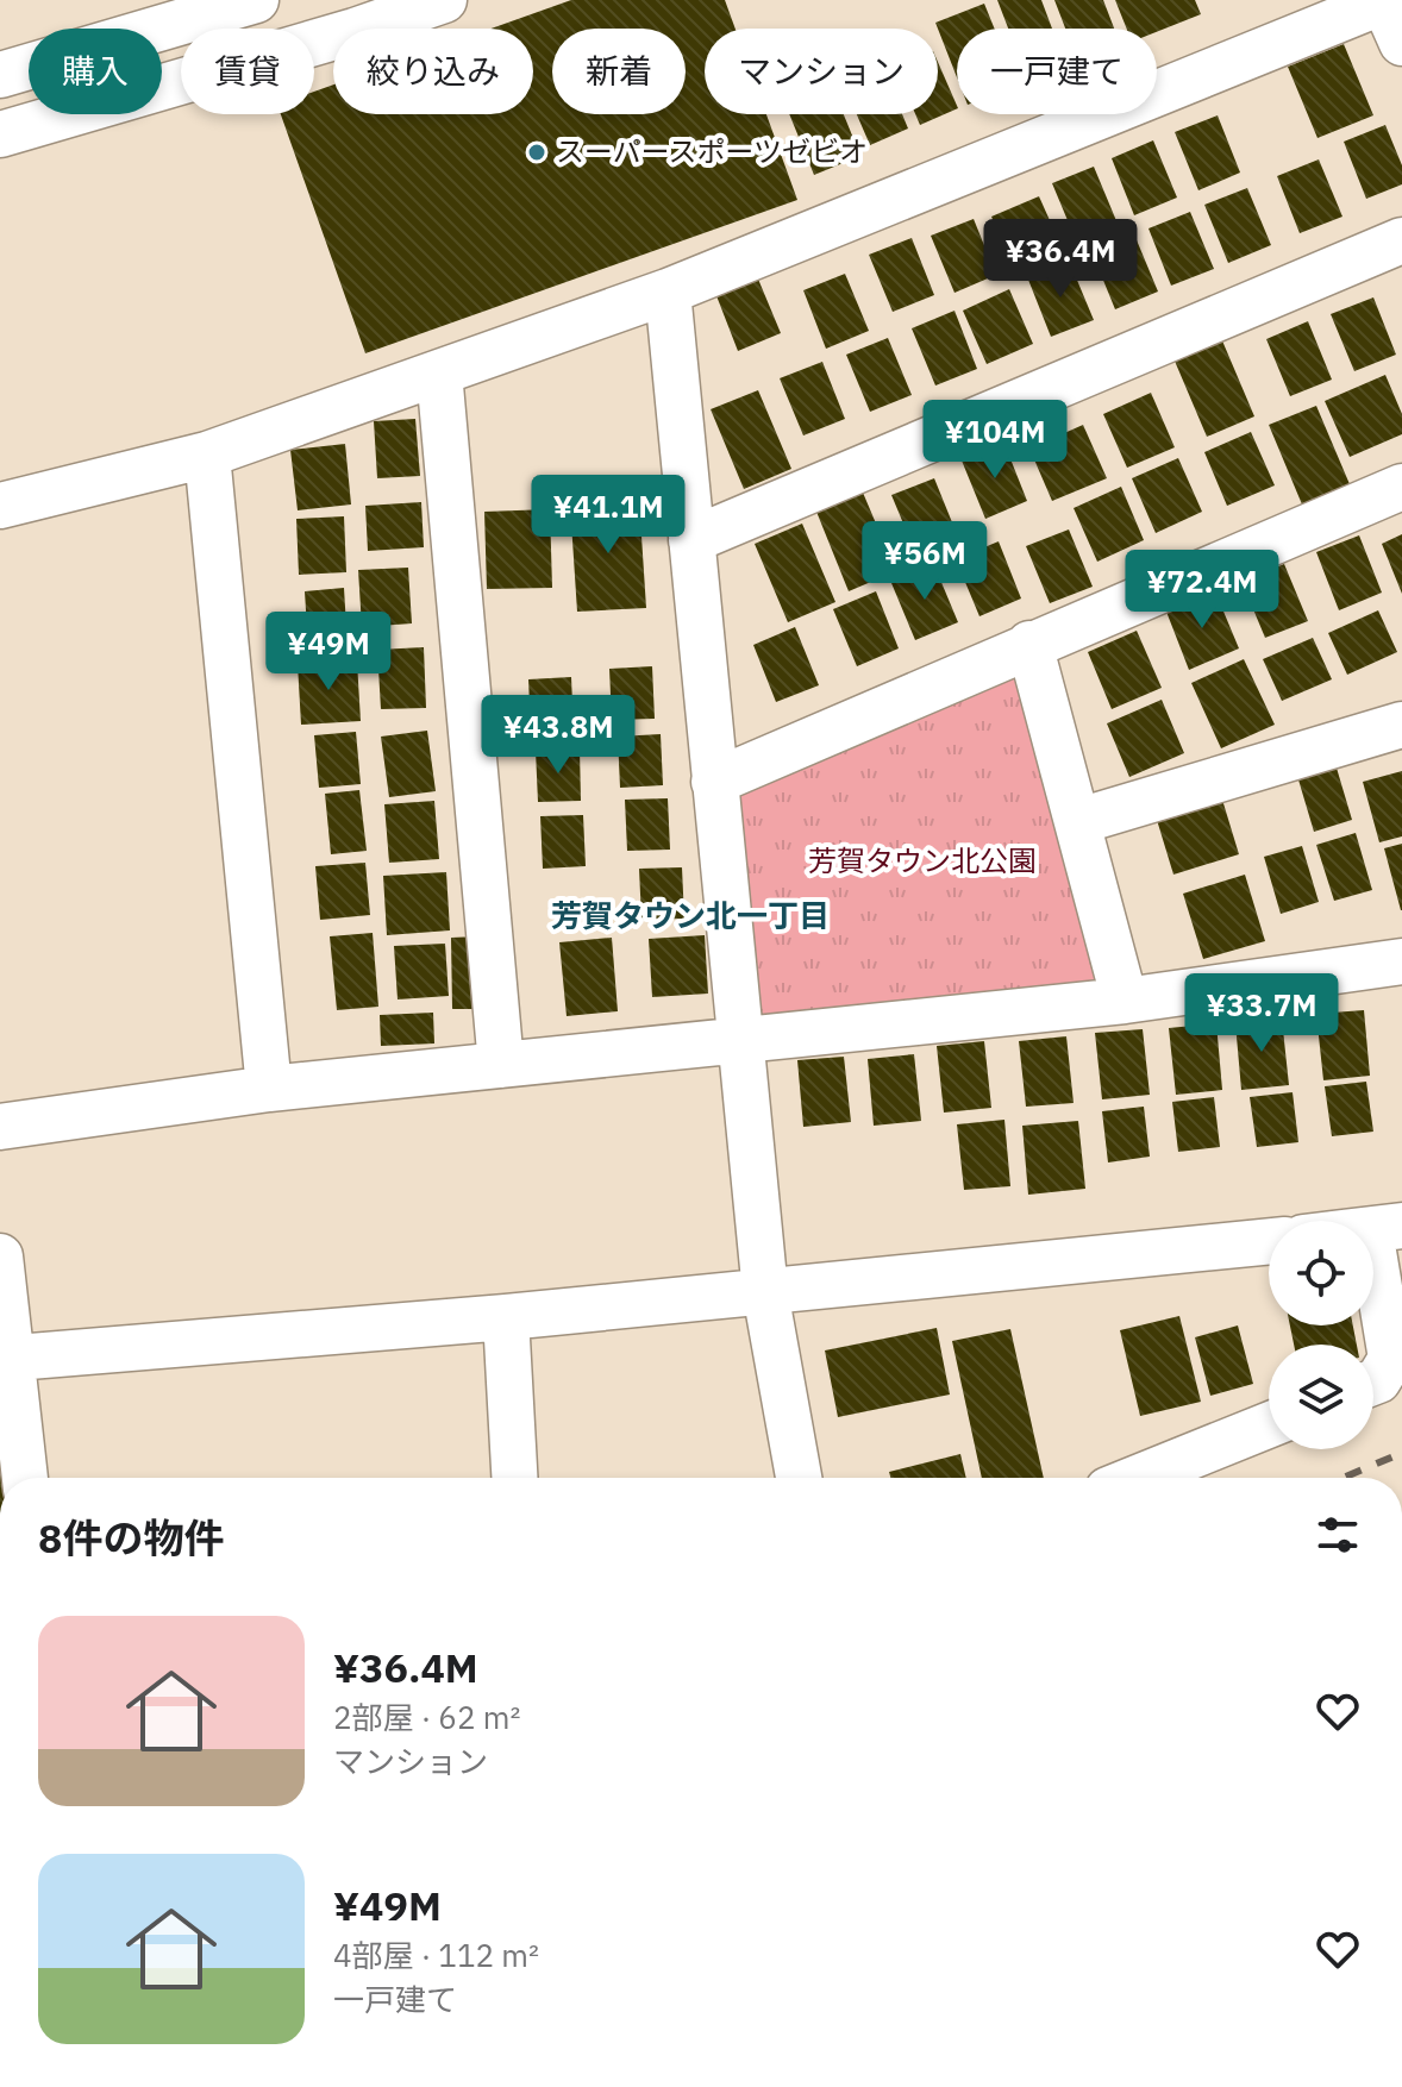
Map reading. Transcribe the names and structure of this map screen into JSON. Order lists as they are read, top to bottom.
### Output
{
  "districts": ["芳賀タウン北一丁目"],
  "parks": ["芳賀タウン北公園"],
  "places": ["スーパースポーツゼビオ"],
  "page": {
    "chip": [
      "購入",
      "賃貸",
      "絞り込み",
      "新着",
      "マンション",
      "一戸建て"
    ],
    "price": [
      "¥36.4M",
      "¥104M",
      "¥41.1M",
      "¥56M",
      "¥72.4M",
      "¥49M",
      "¥43.8M",
      "¥33.7M"
    ],
    "heading": "8件の物件",
    "list": [
      {
        "name": "¥36.4M",
        "note": "2部屋 · 62 m² · マンション"
      },
      {
        "name": "¥49M",
        "note": "4部屋 · 112 m² · 一戸建て"
      }
    ]
  }
}
